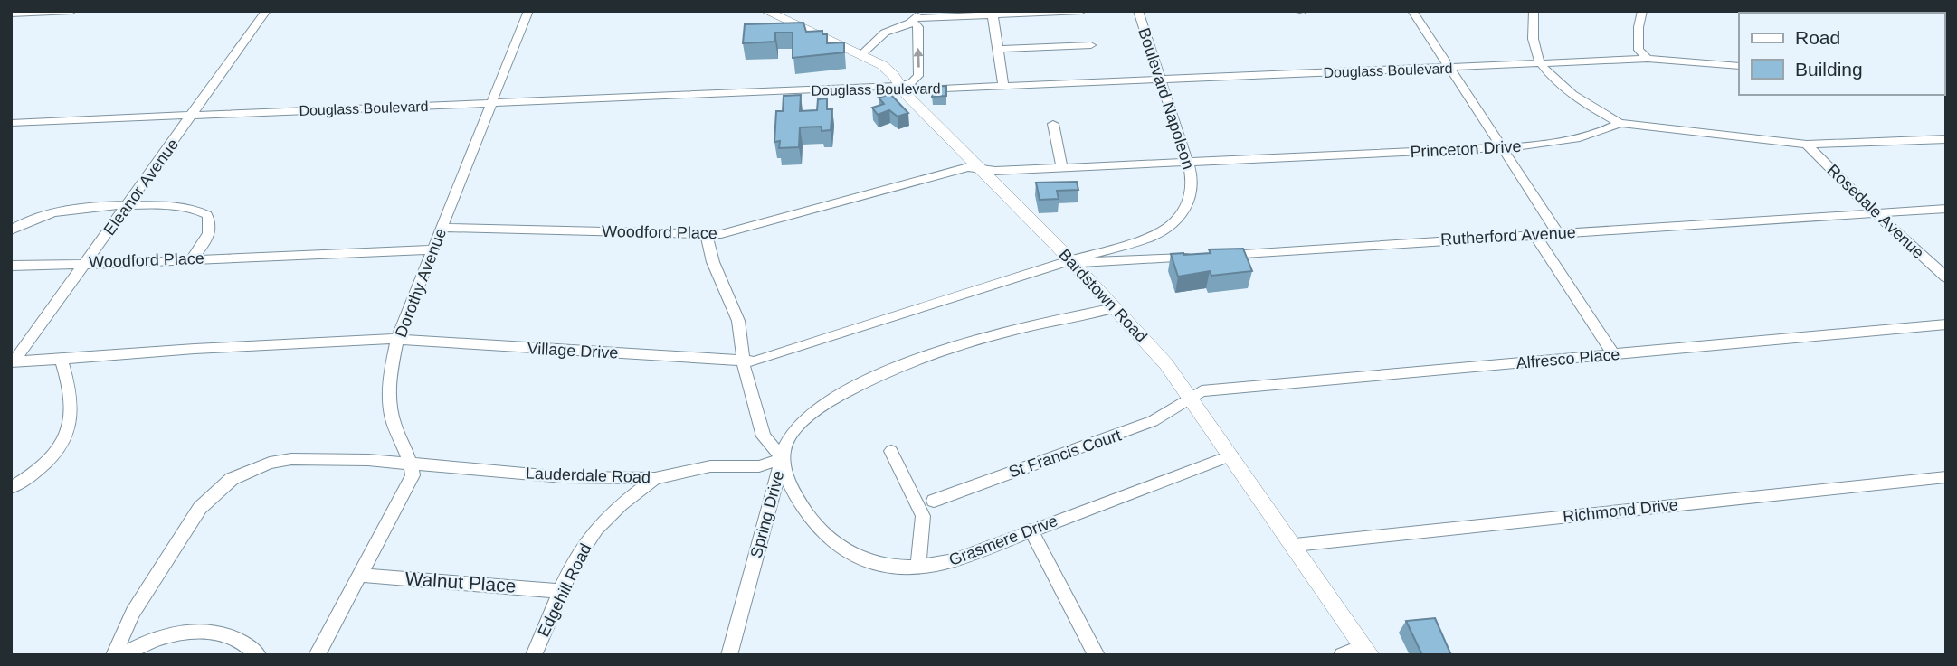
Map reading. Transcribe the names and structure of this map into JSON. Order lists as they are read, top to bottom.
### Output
{
  "streets": {
    "main road": ["Bardstown Road"],
    "street": [
      "Douglass Boulevard",
      "Boulevard Napoleon",
      "Princeton Drive",
      "Eleanor Avenue",
      "Rosedale Avenue",
      "Woodford Place",
      "Rutherford Avenue",
      "Dorothy Avenue",
      "Village Drive",
      "Alfresco Place",
      "St Francis Court",
      "Lauderdale Road",
      "Richmond Drive",
      "Spring Drive",
      "Grasmere Drive",
      "Walnut Place",
      "Edgehill Road"
    ]
  },
  "crossings": [
    ["Douglass Boulevard", "Boulevard Napoleon"],
    ["Douglass Boulevard", "Eleanor Avenue"],
    ["Douglass Boulevard", "Dorothy Avenue"],
    ["Douglass Boulevard", "Bardstown Road"],
    ["Boulevard Napoleon", "Princeton Drive"],
    ["Boulevard Napoleon", "Rutherford Avenue"],
    ["Boulevard Napoleon", "Bardstown Road"],
    ["Boulevard Napoleon", "Village Drive"],
    ["Princeton Drive", "Rosedale Avenue"],
    ["Princeton Drive", "Woodford Place"],
    ["Princeton Drive", "Bardstown Road"],
    ["Eleanor Avenue", "Woodford Place"],
    ["Eleanor Avenue", "Village Drive"],
    ["Rosedale Avenue", "Rutherford Avenue"],
    ["Woodford Place", "Dorothy Avenue"],
    ["Woodford Place", "Bardstown Road"],
    ["Woodford Place", "Spring Drive"],
    ["Rutherford Avenue", "Bardstown Road"],
    ["Rutherford Avenue", "Village Drive"],
    ["Dorothy Avenue", "Village Drive"],
    ["Dorothy Avenue", "Lauderdale Road"],
    ["Bardstown Road", "Village Drive"],
    ["Bardstown Road", "Alfresco Place"],
    ["Bardstown Road", "St Francis Court"],
    ["Bardstown Road", "Richmond Drive"],
    ["Bardstown Road", "Grasmere Drive"],
    ["Village Drive", "Spring Drive"],
    ["Alfresco Place", "St Francis Court"],
    ["Lauderdale Road", "Spring Drive"],
    ["Lauderdale Road", "Grasmere Drive"],
    ["Lauderdale Road", "Edgehill Road"],
    ["Spring Drive", "Grasmere Drive"],
    ["Walnut Place", "Edgehill Road"]
  ],
  "legend": ["Road", "Building"]
}
